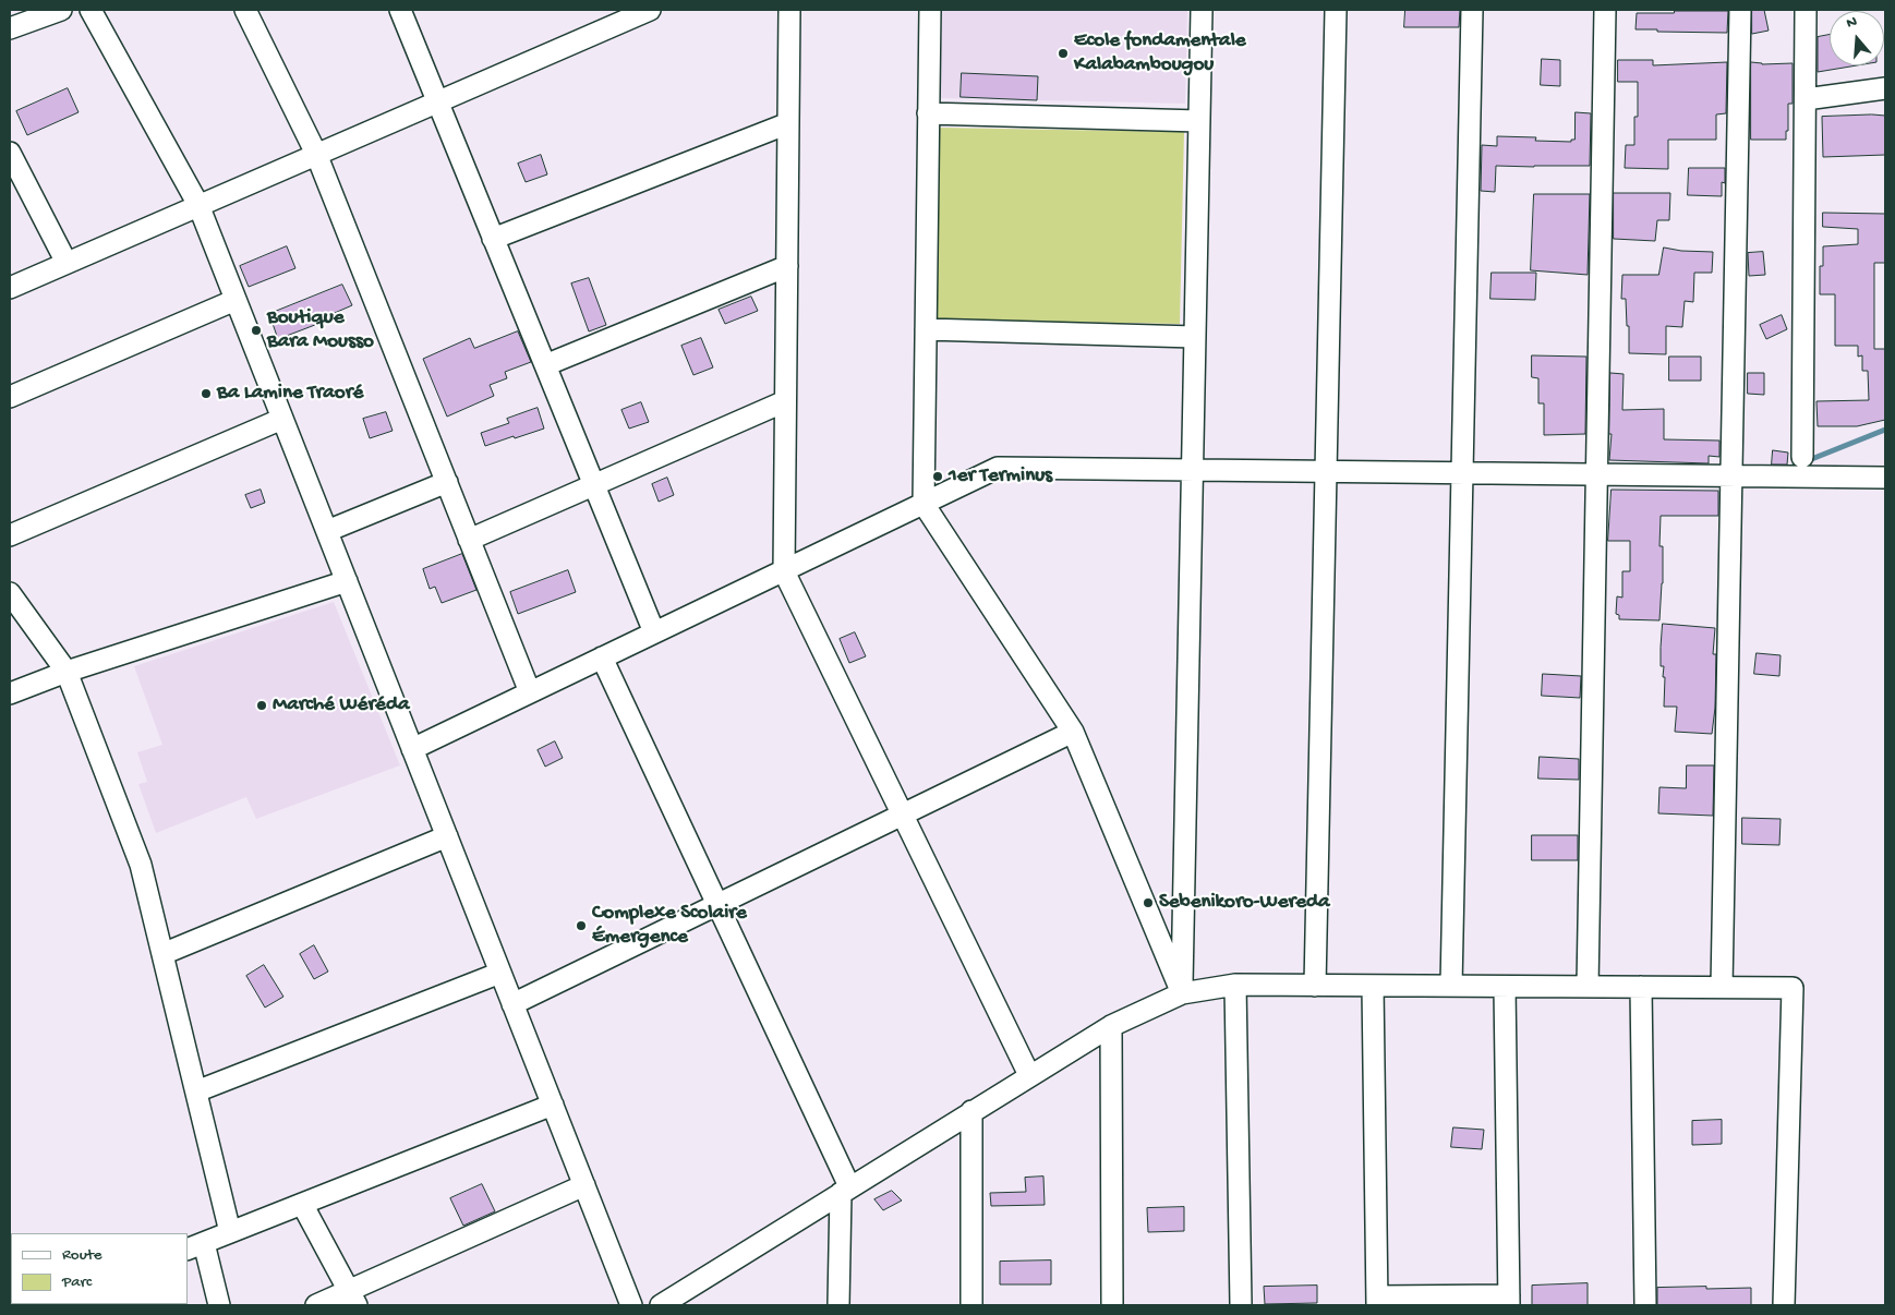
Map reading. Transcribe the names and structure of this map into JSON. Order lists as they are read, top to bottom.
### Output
{
  "places": [
    "Ecole fondamentale Kalabambougou",
    "Boutique Bara Mousso",
    "Ba Lamine Traoré",
    "1er Terminus",
    "Marché Wéréda",
    "Sebenikoro-Wereda",
    "Complexe Scolaire Émergence"
  ],
  "legend": ["Route", "Parc"],
  "north": "top"
}
